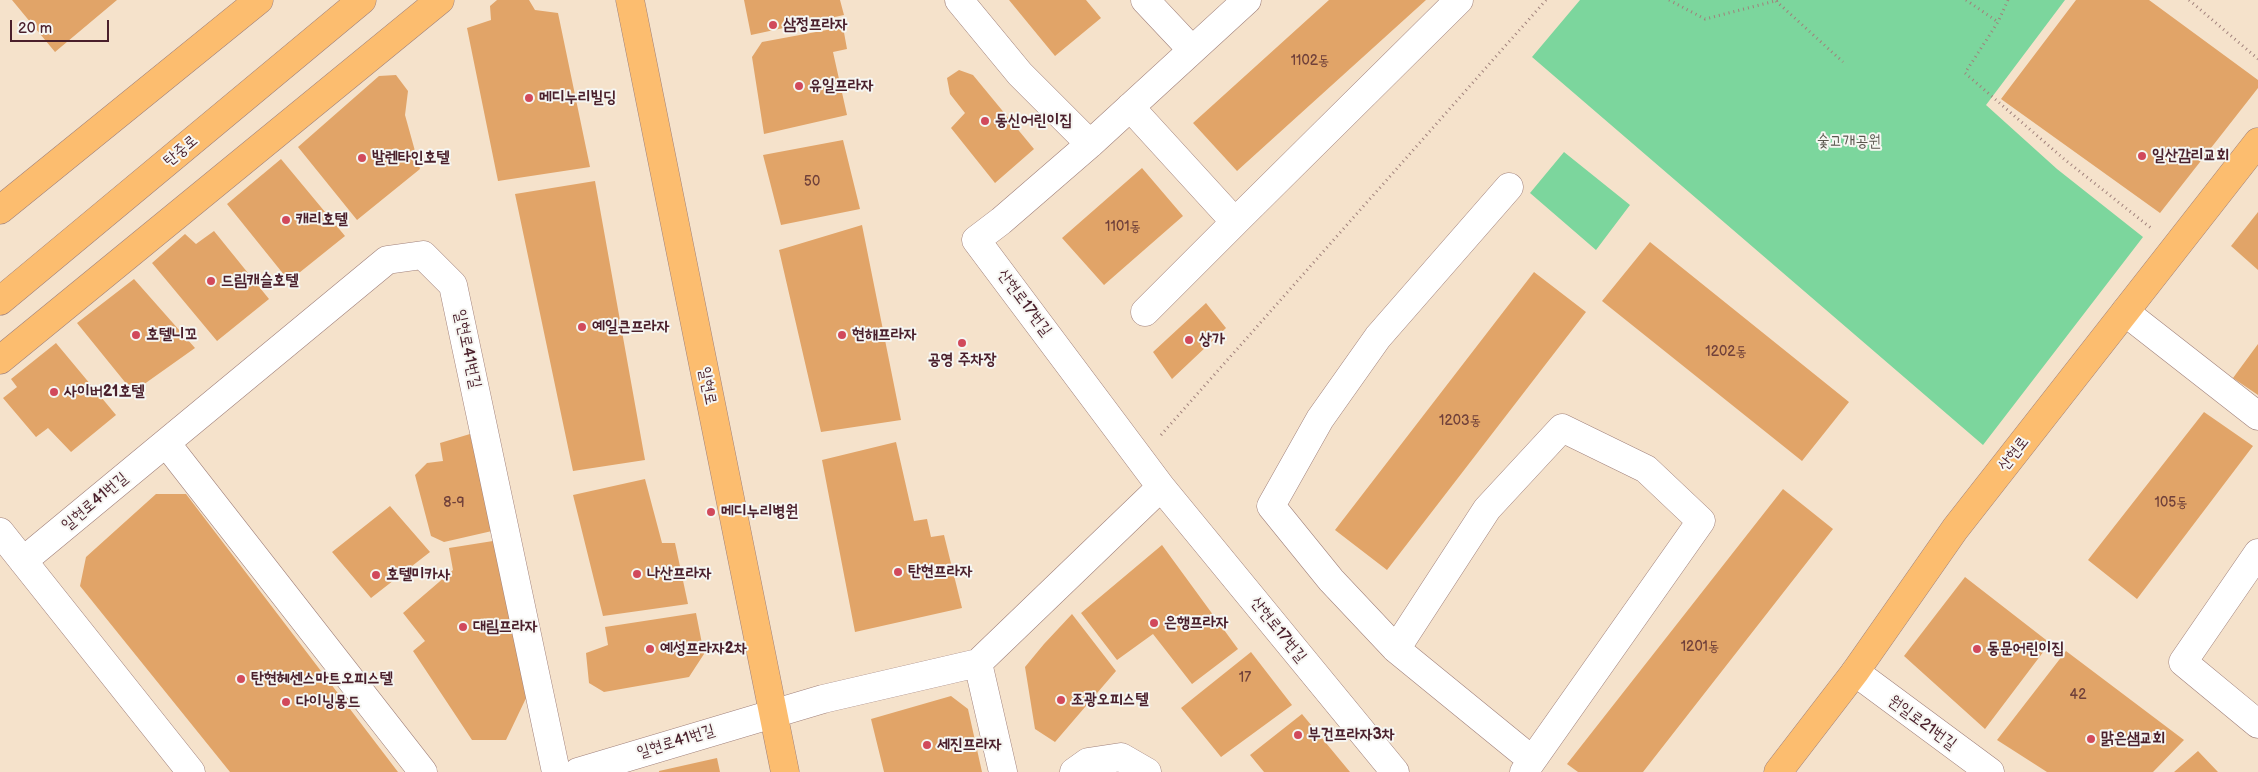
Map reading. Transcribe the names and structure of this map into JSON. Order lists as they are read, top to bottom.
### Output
{
  "streets": {
    "main road": ["탄중로", "일현로", "산현로"],
    "street": ["산현로17번길", "일현로41번길", "원일로21번길"]
  },
  "crossings": [
    ["일현로41번길", "일현로"],
    ["산현로", "원일로21번길"]
  ],
  "parks": ["숯고개공원"],
  "places": [
    "삼정프라자",
    "유일프라자",
    "메디누리빌딩",
    "동신어린이집",
    "일산감리교회",
    "발렌타인호텔",
    "캐리호텔",
    "드림캐슬호텔",
    "예일큰프라자",
    "호텔니꼬",
    "현해프라자",
    "상가",
    "공영 주차장",
    "사이버21호텔",
    "메디누리병원",
    "탄현프라자",
    "나산프라자",
    "호텔미카사",
    "은행프라자",
    "대림프라자",
    "예성프라자2차",
    "동문어린이집",
    "탄현헤센스마트오피스텔",
    "조광오피스텔",
    "다이닝몽드",
    "부건프라자3차",
    "맑은샘교회",
    "세진프라자"
  ],
  "house_numbers": [
    "1102동",
    "50",
    "1101동",
    "1202동",
    "1203동",
    "8-9",
    "105동",
    "1201동",
    "17",
    "42"
  ],
  "scale_bar": "20 m"
}
